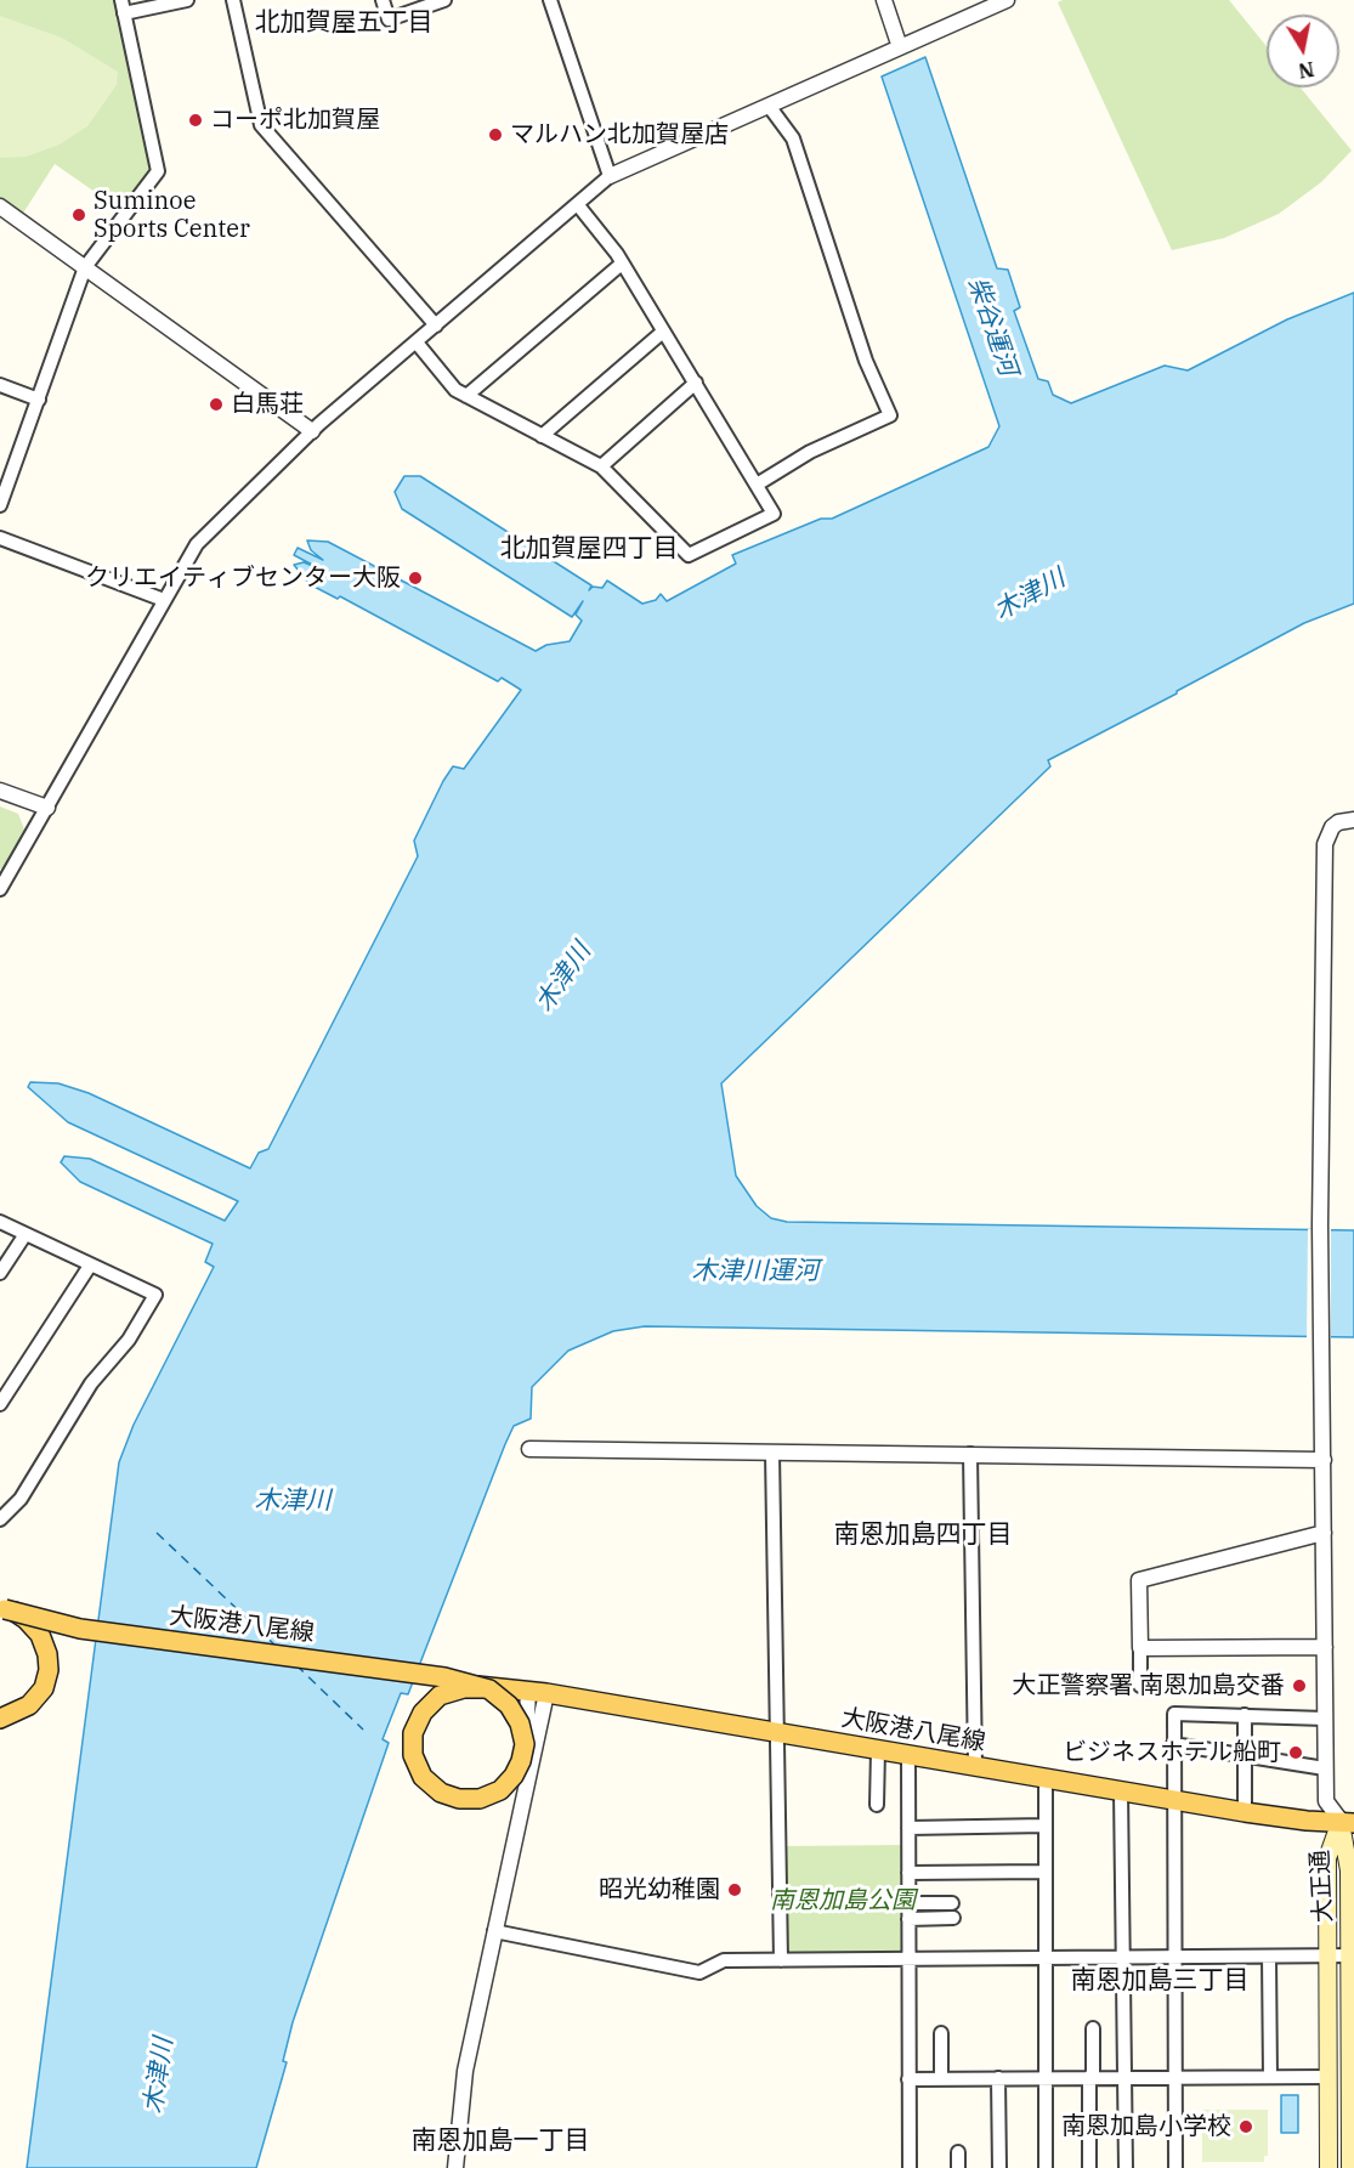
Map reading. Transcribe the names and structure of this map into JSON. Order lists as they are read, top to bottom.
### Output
{
  "streets": {
    "main road": ["大阪港八尾線", "大正通"]
  },
  "crossings": [
    ["大阪港八尾線", "大正通"]
  ],
  "districts": [
    "北加賀屋五丁目",
    "北加賀屋四丁目",
    "南恩加島四丁目",
    "南恩加島三丁目",
    "南恩加島一丁目"
  ],
  "water": ["柴谷運河", "木津川", "木津川運河"],
  "parks": ["南恩加島公園"],
  "places": [
    "コーポ北加賀屋",
    "マルハン北加賀屋店",
    "Suminoe Sports Center",
    "白馬荘",
    "クリエイティブセンター大阪",
    "大正警察署 南恩加島交番",
    "ビジネスホテル船町",
    "昭光幼稚園",
    "南恩加島小学校"
  ],
  "north": "bottom"
}
